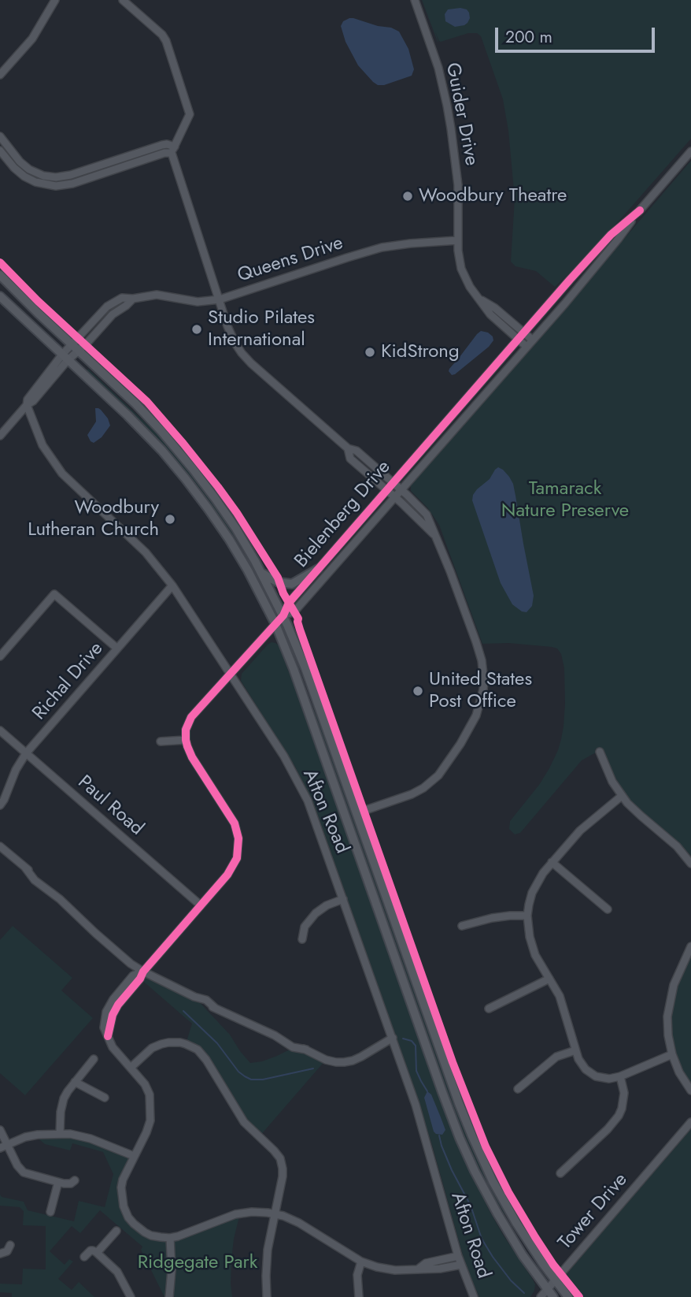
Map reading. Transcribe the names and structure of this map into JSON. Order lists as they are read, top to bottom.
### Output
{
  "streets": {
    "street": [
      "Guider Drive",
      "Queens Drive",
      "Bielenberg Drive",
      "Richal Drive",
      "Paul Road",
      "Afton Road",
      "Tower Drive"
    ]
  },
  "crossings": [
    ["Guider Drive", "Queens Drive"],
    ["Guider Drive", "Bielenberg Drive"],
    ["Queens Drive", "Afton Road"],
    ["Bielenberg Drive", "Afton Road"],
    ["Richal Drive", "Paul Road"],
    ["Richal Drive", "Afton Road"]
  ],
  "parks": ["Tamarack Nature Preserve", "Ridgegate Park"],
  "places": [
    "Woodbury Theatre",
    "Studio Pilates International",
    "KidStrong",
    "Woodbury Lutheran Church",
    "United States Post Office"
  ],
  "scale_bar": "200 m"
}
